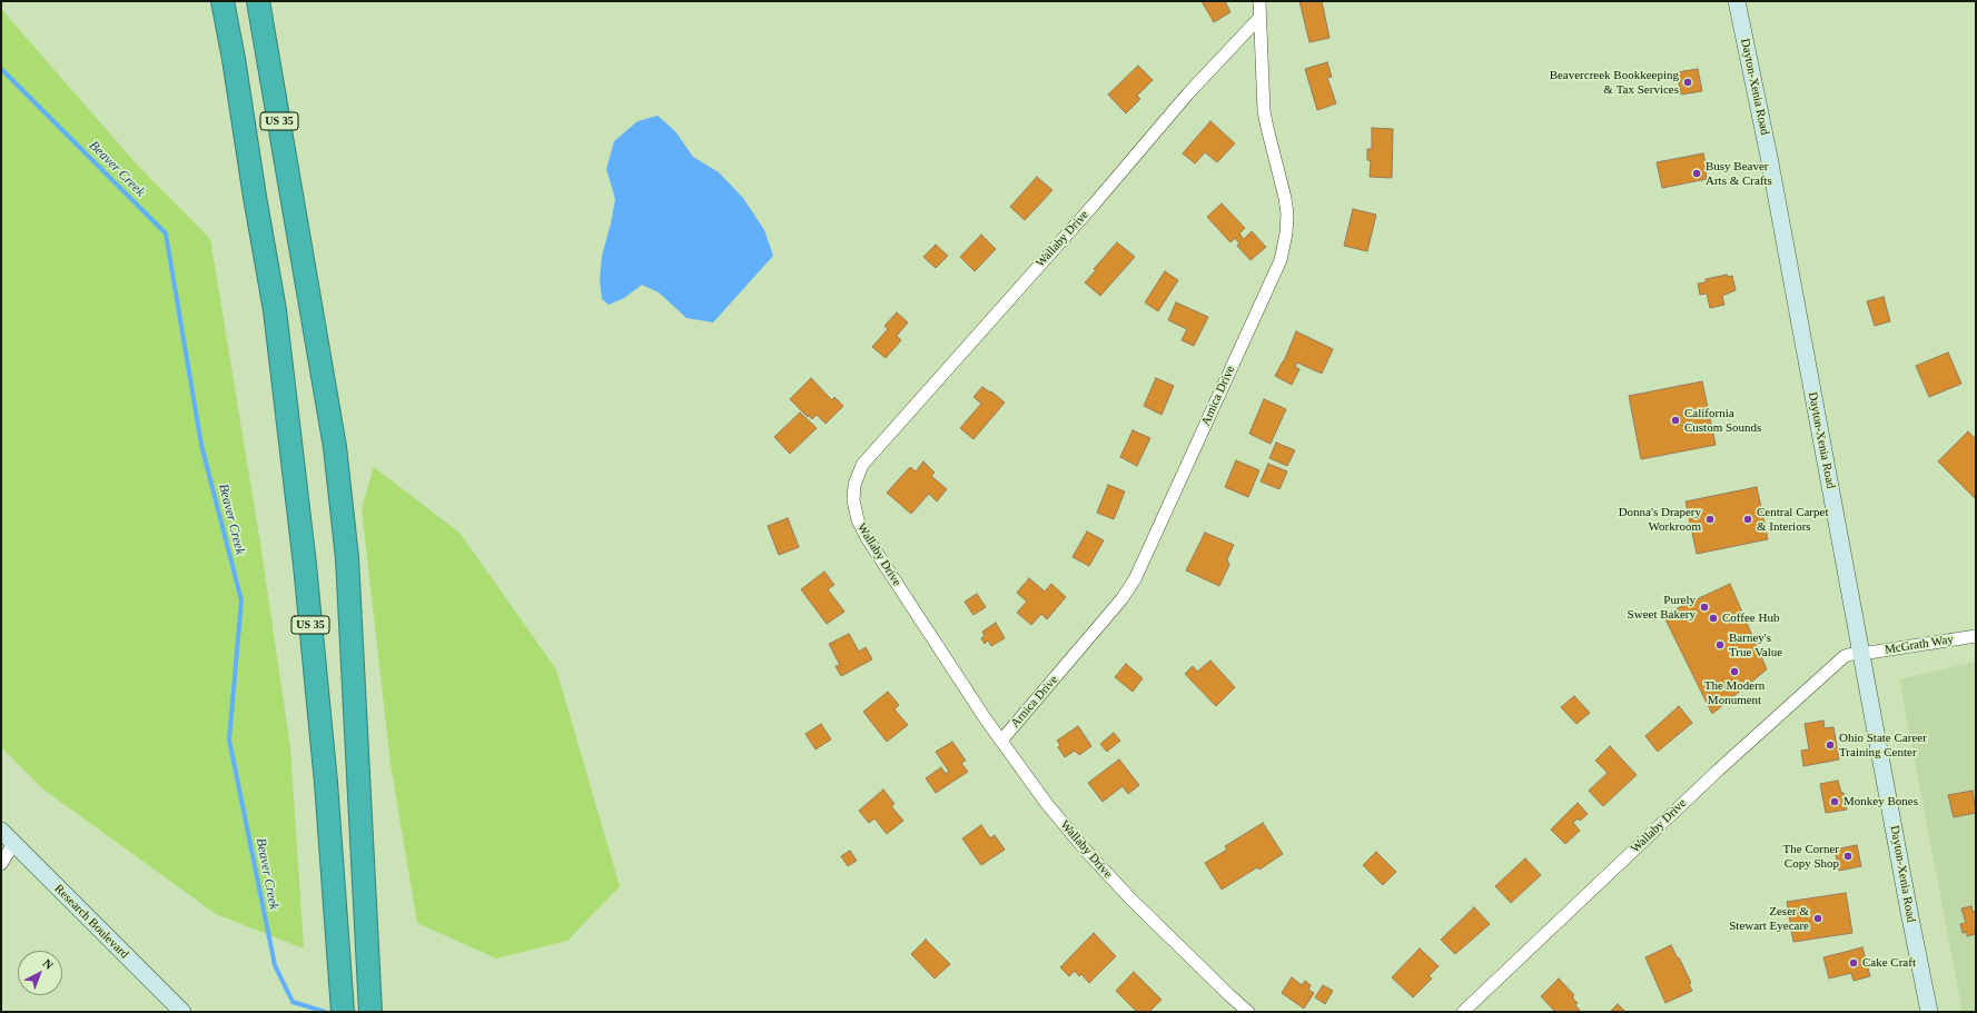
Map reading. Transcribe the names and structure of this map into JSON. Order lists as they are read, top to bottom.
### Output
{
  "streets": {
    "highway": ["US 35"],
    "main road": ["Dayton-Xenia Road", "Research Boulevard"],
    "street": ["Wallaby Drive", "Arnica Drive", "McGrath Way"]
  },
  "crossings": [
    ["Dayton-Xenia Road", "Wallaby Drive"],
    ["Dayton-Xenia Road", "McGrath Way"],
    ["Wallaby Drive", "Arnica Drive"],
    ["Wallaby Drive", "McGrath Way"]
  ],
  "water": ["Beaver Creek"],
  "places": [
    "Beavercreek Bookkeeping & Tax Services",
    "Busy Beaver Arts & Crafts",
    "California Custom Sounds",
    "Donna's Drapery Workroom",
    "Central Carpet & Interiors",
    "Purely Sweet Bakery",
    "Coffee Hub",
    "Barney's True Value",
    "The Modern Monument",
    "Ohio State Career Training Center",
    "Monkey Bones",
    "The Corner Copy Shop",
    "Zeser & Stewart Eyecare",
    "Cake Craft"
  ],
  "north": "top right"
}
